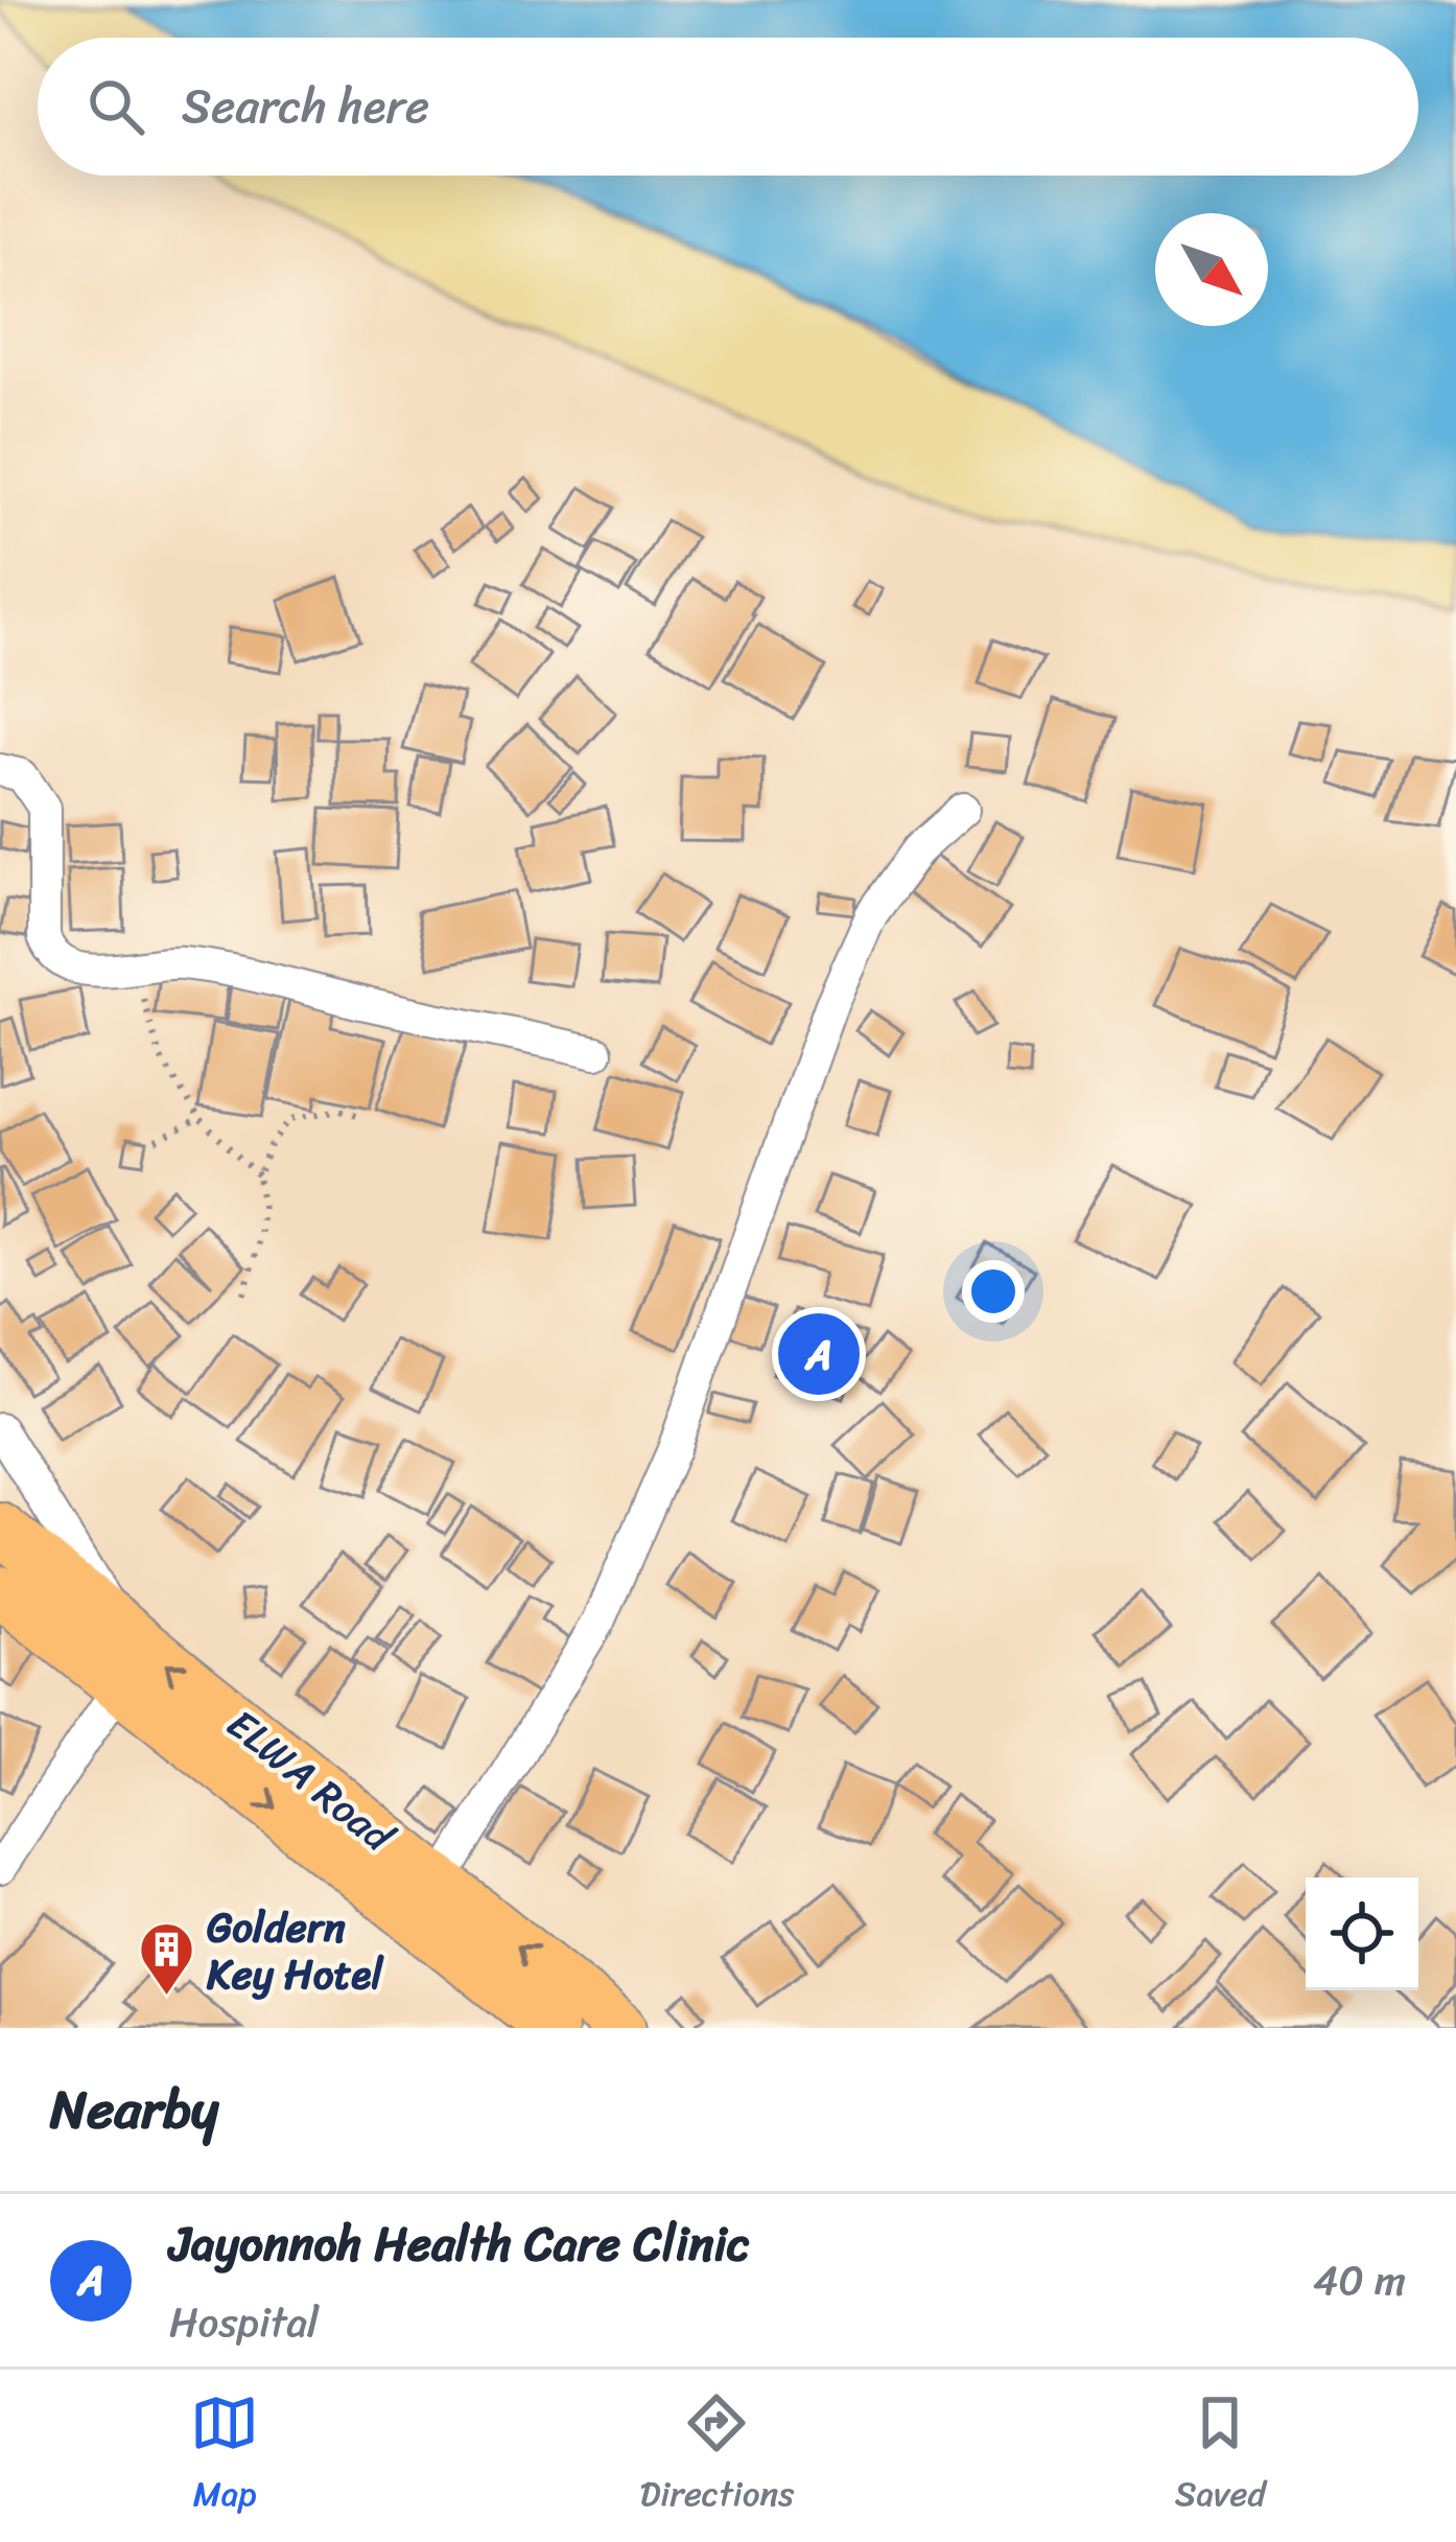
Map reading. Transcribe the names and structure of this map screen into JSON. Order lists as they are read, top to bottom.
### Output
{
  "streets": {
    "main road": ["ELWA Road"]
  },
  "places": {
    "building": ["Goldern Key Hotel"]
  },
  "north": "bottom right",
  "page": {
    "search": "Search here",
    "pins": "A",
    "heading": "Nearby",
    "list": [
      {
        "mark": "A",
        "name": "Jayonnoh Health Care Clinic",
        "note": "Hospital",
        "value": "40 m"
      }
    ],
    "nav": ["Map", "Directions", "Saved"]
  }
}
